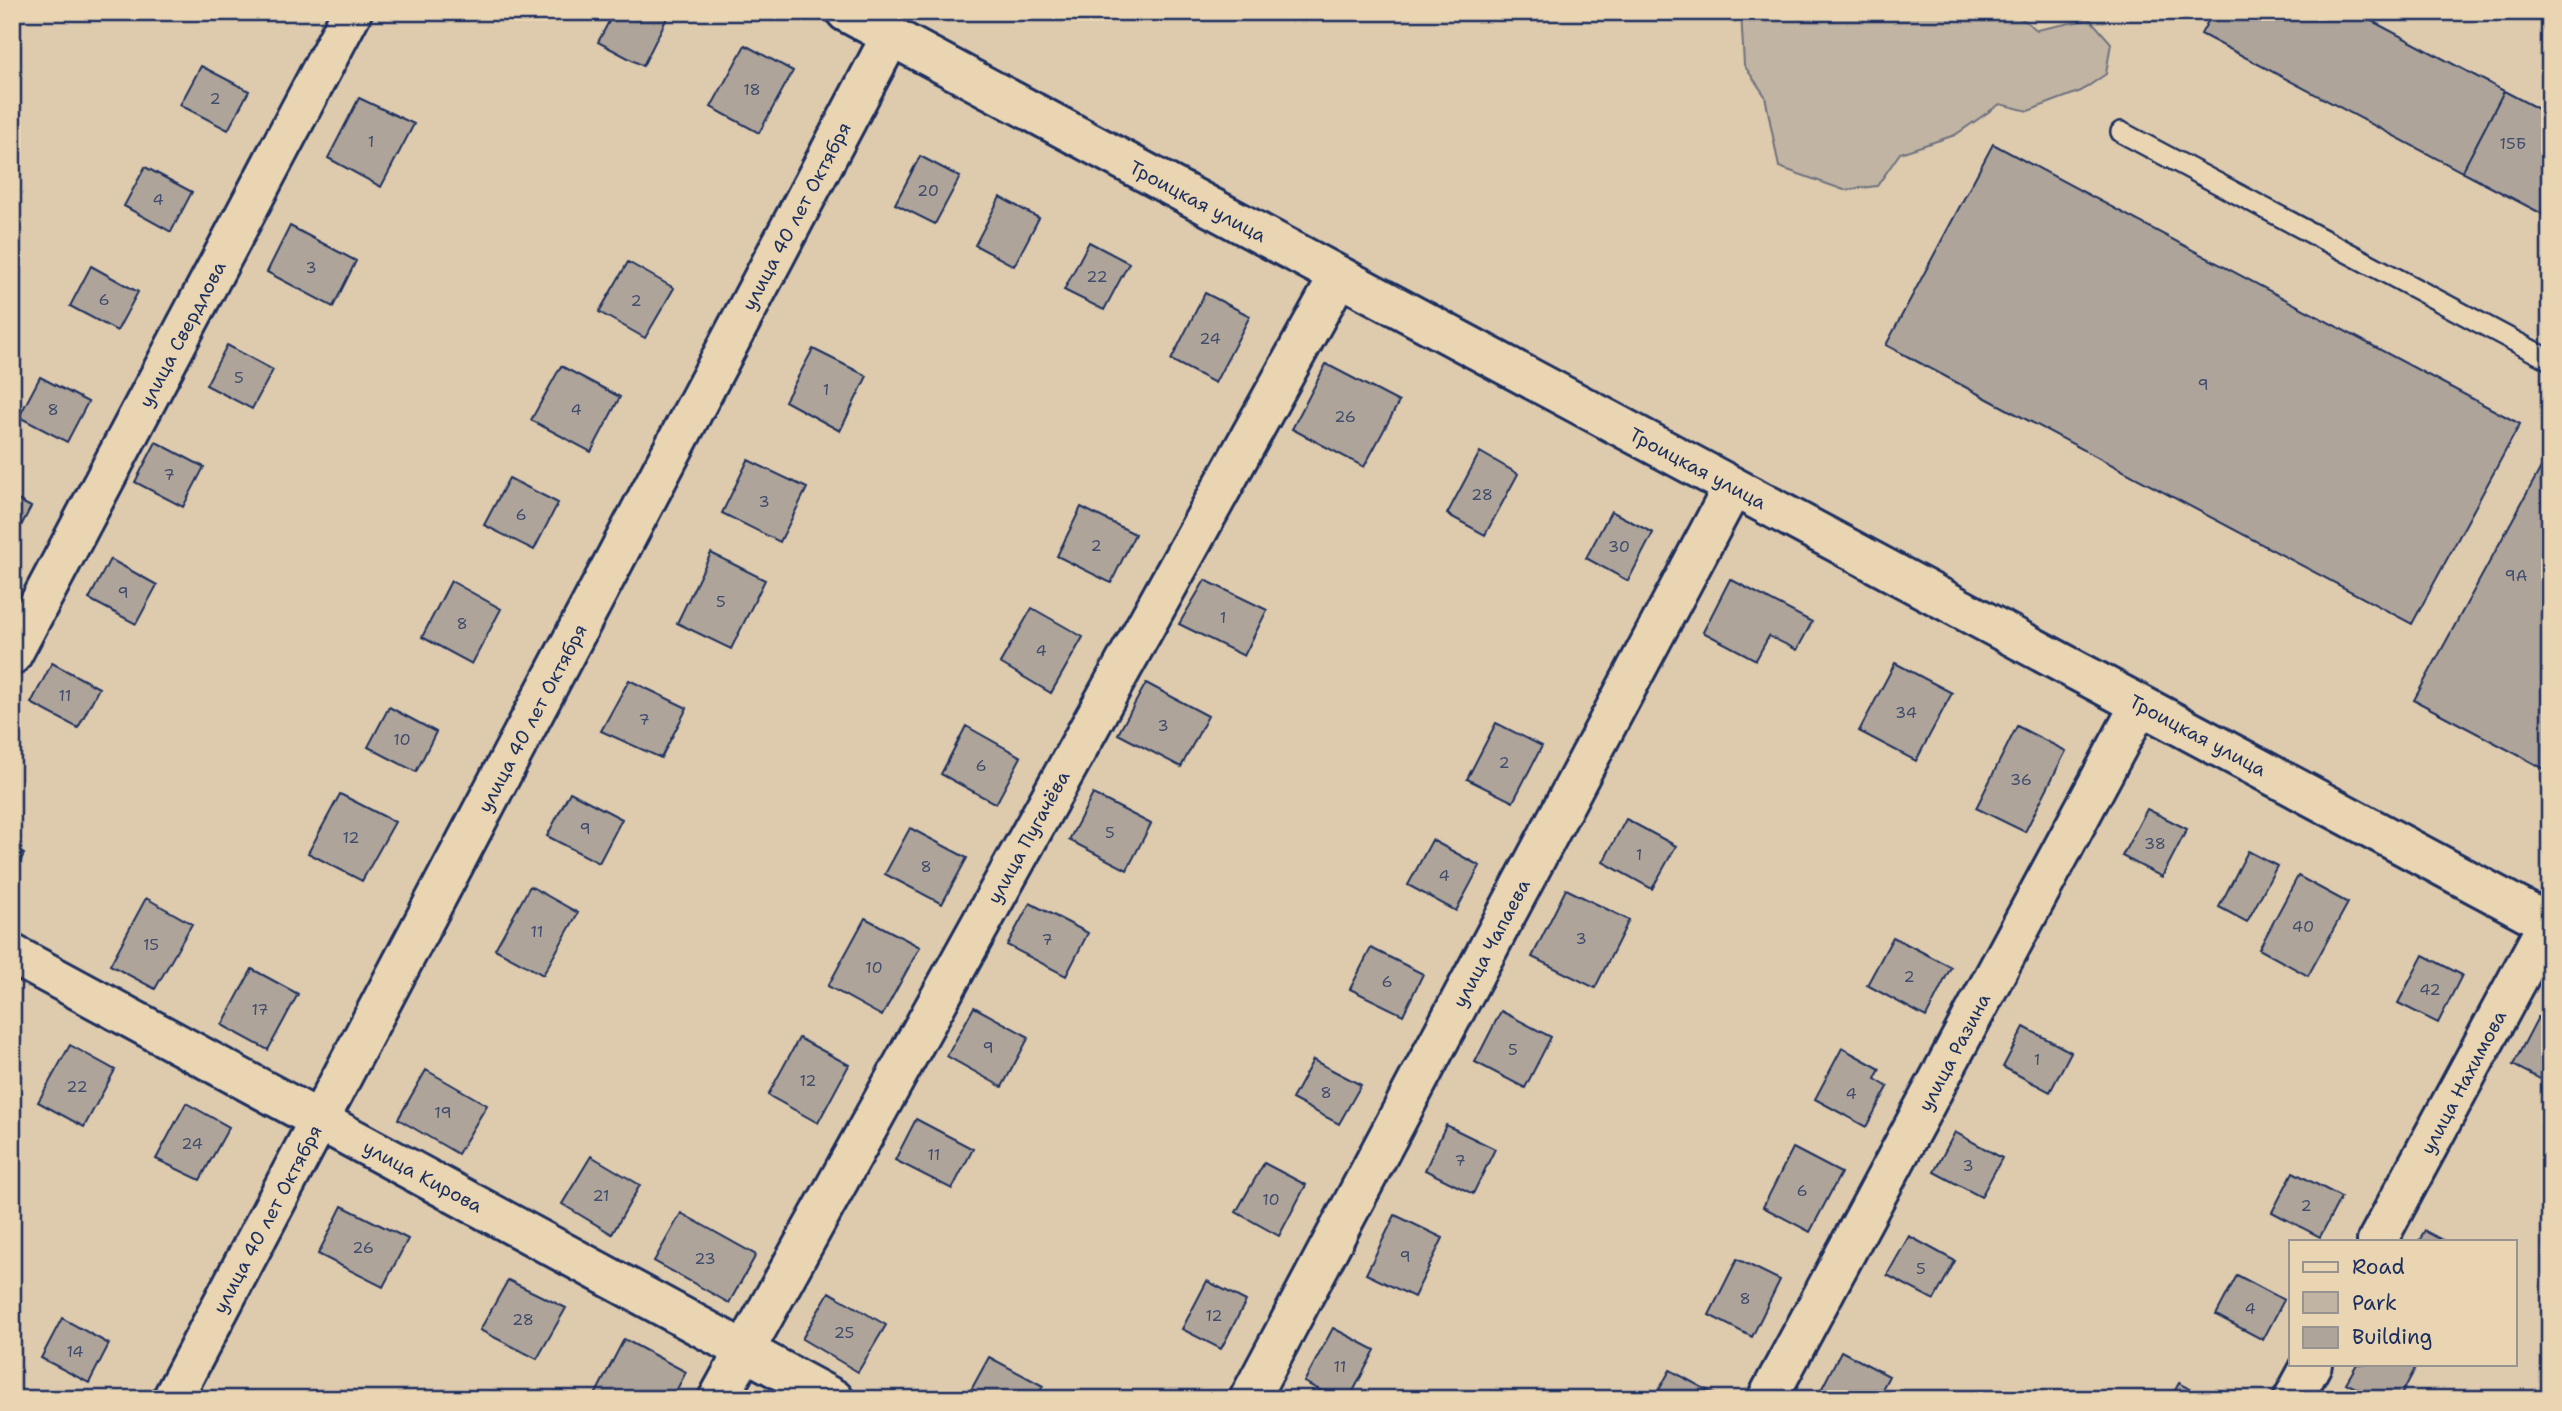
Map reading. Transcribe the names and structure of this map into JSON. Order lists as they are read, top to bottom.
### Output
{
  "streets": {
    "street": [
      "Троицкая улица",
      "улица 40 лет Октября",
      "улица Свердлова",
      "улица Пугачёва",
      "улица Чапаева",
      "улица Разина",
      "улица Нахимова",
      "улица Кирова"
    ]
  },
  "crossings": [
    ["Троицкая улица", "улица 40 лет Октября"],
    ["Троицкая улица", "улица Пугачёва"],
    ["Троицкая улица", "улица Чапаева"],
    ["Троицкая улица", "улица Разина"],
    ["Троицкая улица", "улица Нахимова"],
    ["улица 40 лет Октября", "улица Кирова"],
    ["улица Пугачёва", "улица Кирова"]
  ],
  "house_numbers": [
    "18",
    "2",
    "1",
    "15Б",
    "20",
    "4",
    "3",
    "22",
    "6",
    "2",
    "24",
    "5",
    "9",
    "1",
    "8",
    "4",
    "26",
    "7",
    "28",
    "3",
    "6",
    "2",
    "30",
    "9А",
    "9",
    "5",
    "1",
    "8",
    "4",
    "11",
    "34",
    "7",
    "3",
    "10",
    "2",
    "6",
    "36",
    "9",
    "5",
    "12",
    "38",
    "1",
    "8",
    "4",
    "40",
    "11",
    "3",
    "7",
    "15",
    "10",
    "2",
    "6",
    "42",
    "17",
    "9",
    "5",
    "1",
    "12",
    "22",
    "8",
    "4",
    "19",
    "24",
    "11",
    "7",
    "3",
    "6",
    "21",
    "10",
    "2",
    "26",
    "9",
    "23",
    "5",
    "8",
    "4",
    "12",
    "28",
    "25",
    "14",
    "11"
  ],
  "legend": ["Road", "Park", "Building"]
}
